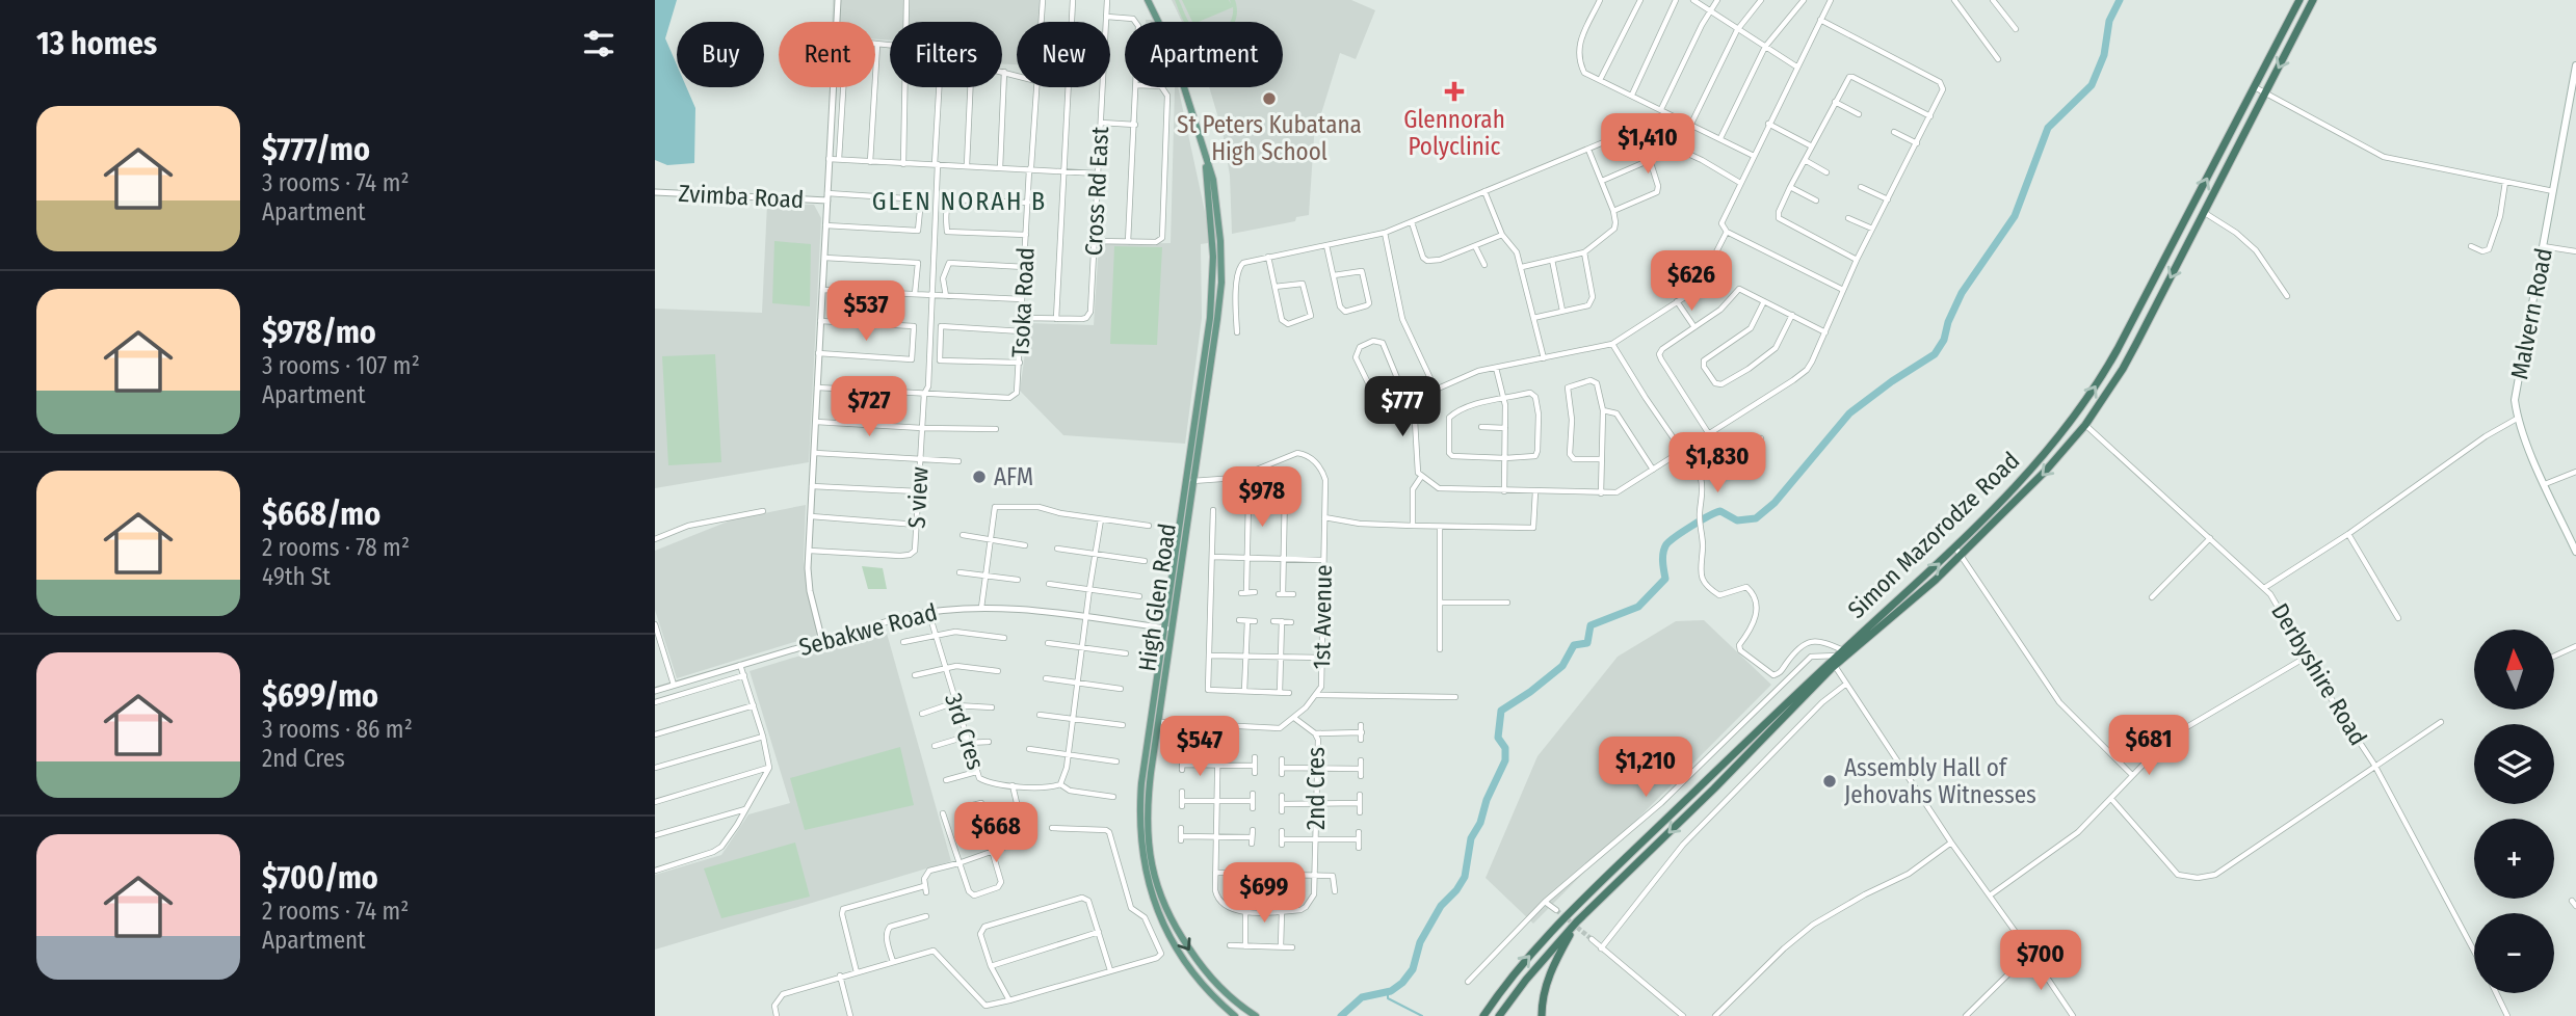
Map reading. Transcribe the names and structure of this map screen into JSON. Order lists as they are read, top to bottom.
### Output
{
  "streets": {
    "highway": ["Simon Mazorodze Road"],
    "main road": ["Malvern Road", "High Glen Road"],
    "street": [
      "Cross Rd East",
      "Zvimba Road",
      "Tsoka Road",
      "S view",
      "1st Avenue",
      "Sebakwe Road",
      "Derbyshire Road",
      "3rd Cres",
      "2nd Cres"
    ]
  },
  "crossings": [
    ["Cross Rd East", "Tsoka Road"],
    ["Tsoka Road", "S view"],
    ["Simon Mazorodze Road", "Derbyshire Road"],
    ["High Glen Road", "1st Avenue"],
    ["High Glen Road", "Sebakwe Road"],
    ["1st Avenue", "2nd Cres"],
    ["Sebakwe Road", "3rd Cres"]
  ],
  "districts": ["GLEN NORAH B"],
  "places": {
    "health": ["Glennorah Polyclinic"],
    "other": ["St Peters Kubatana High School", "AFM", "Assembly Hall of Jehovahs Witnesses"]
  },
  "north": "top",
  "page": {
    "heading": "13 homes",
    "chip": [
      "Buy",
      "Rent",
      "Filters",
      "New",
      "Apartment"
    ],
    "list": [
      {
        "name": "$777/mo",
        "note": "3 rooms · 74 m² · Apartment"
      },
      {
        "name": "$978/mo",
        "note": "3 rooms · 107 m² · Apartment"
      },
      {
        "name": "$668/mo",
        "note": "2 rooms · 78 m² · 49th St"
      },
      {
        "name": "$699/mo",
        "note": "3 rooms · 86 m² · 2nd Cres"
      },
      {
        "name": "$700/mo",
        "note": "2 rooms · 74 m² · Apartment"
      }
    ],
    "price": [
      "$1,410",
      "$626",
      "$537",
      "$727",
      "$777",
      "$1,830",
      "$978",
      "$681",
      "$547",
      "$1,210",
      "$668",
      "$699",
      "$700"
    ],
    "map_buttons": ["+", "−"]
  }
}
